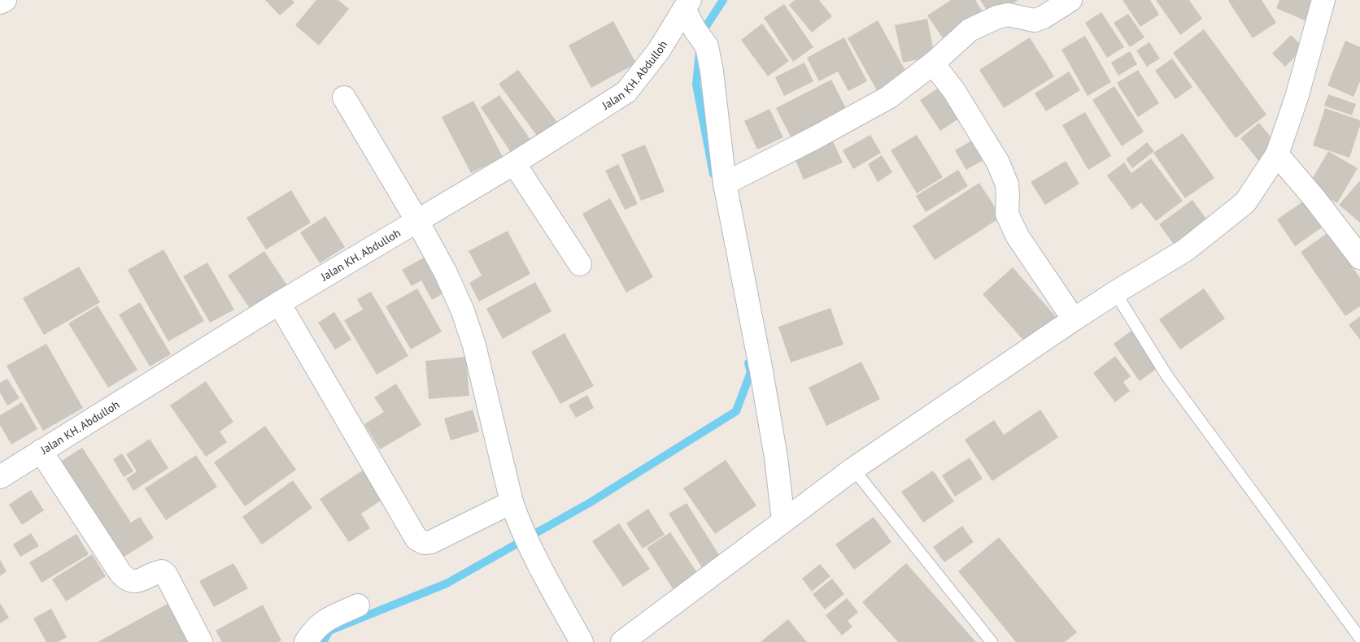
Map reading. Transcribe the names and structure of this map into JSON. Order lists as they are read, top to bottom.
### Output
{
  "streets": {
    "street": ["Jalan KH. Abdulloh"]
  }
}
